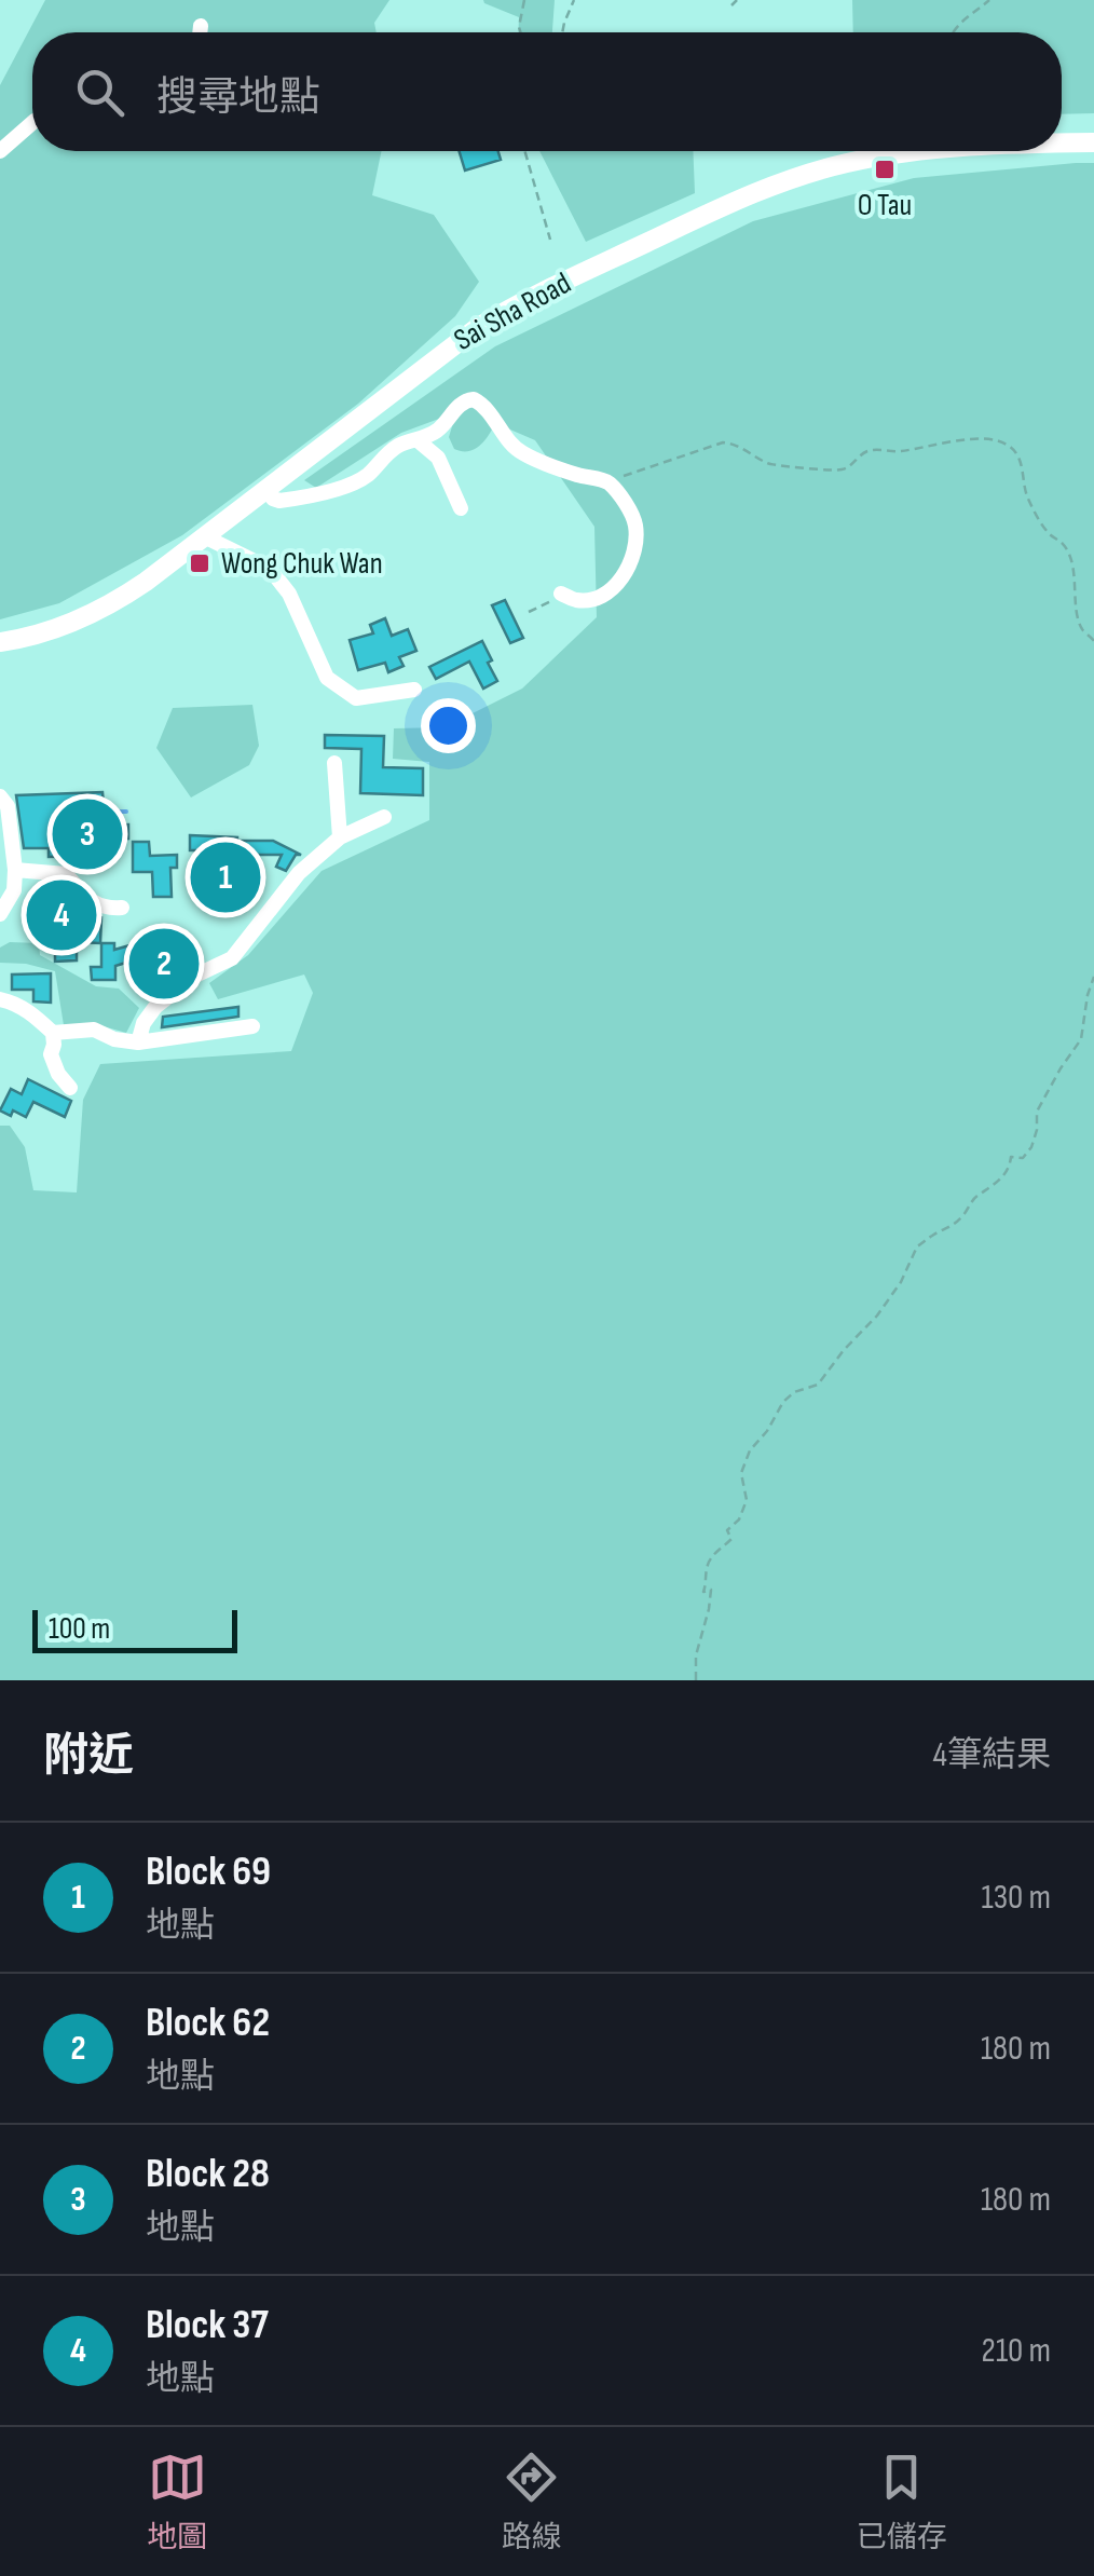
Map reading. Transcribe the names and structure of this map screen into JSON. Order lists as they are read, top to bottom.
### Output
{
  "streets": {
    "main road": ["Sai Sha Road"]
  },
  "places": {
    "transit": ["O Tau", "Wong Chuk Wan"]
  },
  "scale_bar": "100 m",
  "page": {
    "search": "搜尋地點",
    "pins": [
      "3",
      "1",
      "4",
      "2"
    ],
    "scale": "100 m",
    "heading": ["附近", "4筆結果"],
    "list": [
      {
        "mark": "1",
        "name": "Block 69",
        "note": "地點",
        "value": "130 m"
      },
      {
        "mark": "2",
        "name": "Block 62",
        "note": "地點",
        "value": "180 m"
      },
      {
        "mark": "3",
        "name": "Block 28",
        "note": "地點",
        "value": "180 m"
      },
      {
        "mark": "4",
        "name": "Block 37",
        "note": "地點",
        "value": "210 m"
      }
    ],
    "nav": ["地圖", "路線", "已儲存"]
  }
}
